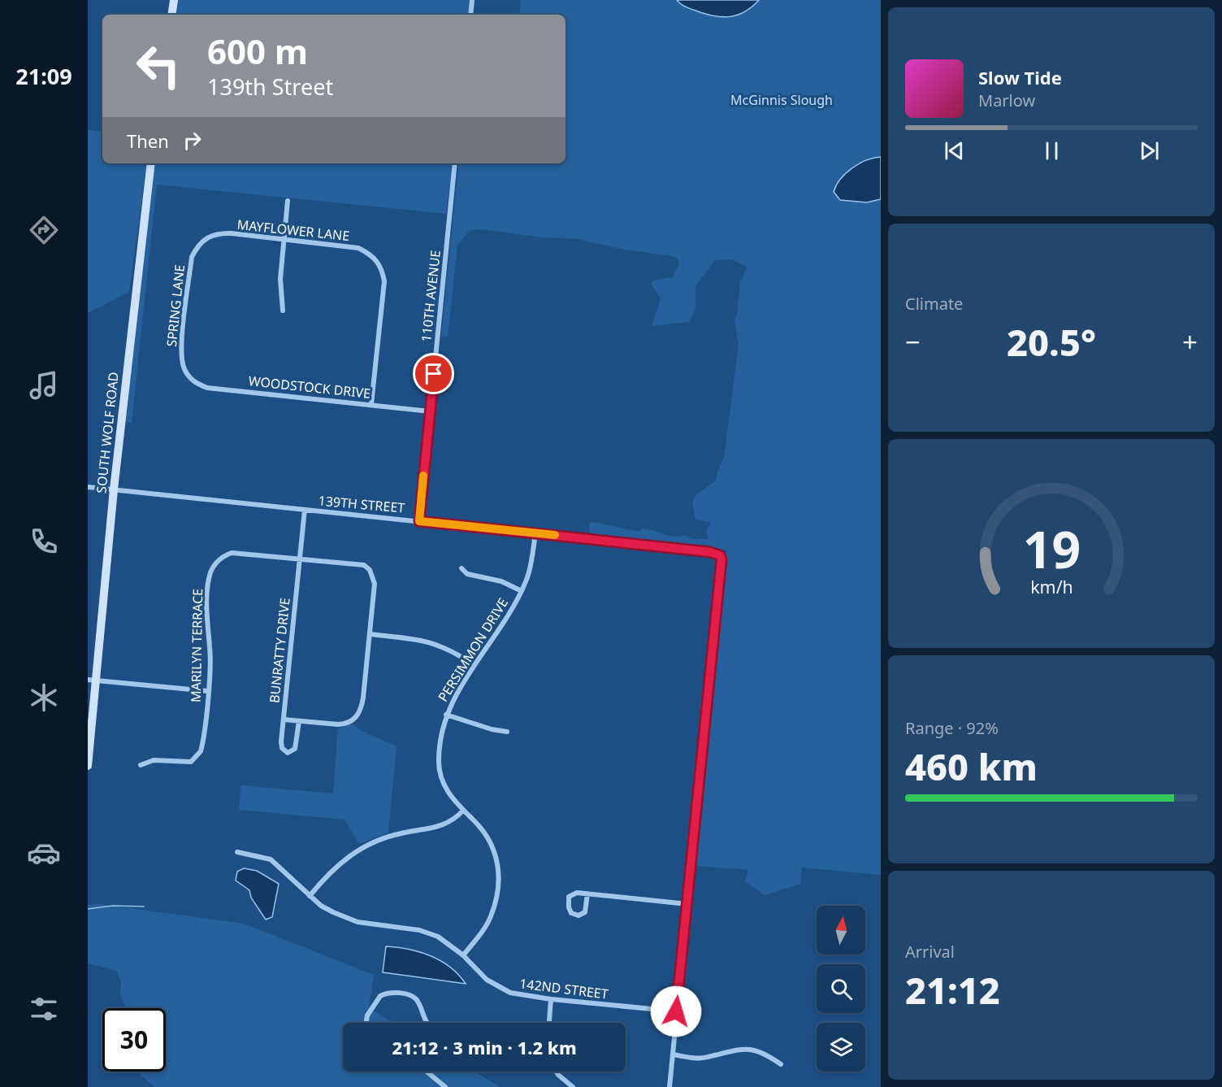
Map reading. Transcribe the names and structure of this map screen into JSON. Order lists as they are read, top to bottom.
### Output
{
  "streets": {
    "main road": ["SOUTH WOLF ROAD"],
    "street": [
      "MAYFLOWER LANE",
      "110TH AVENUE",
      "SPRING LANE",
      "WOODSTOCK DRIVE",
      "139TH STREET",
      "MARILYN TERRACE",
      "PERSIMMON DRIVE",
      "BUNRATTY DRIVE",
      "142ND STREET"
    ]
  },
  "crossings": [
    ["MAYFLOWER LANE", "SPRING LANE"],
    ["MAYFLOWER LANE", "WOODSTOCK DRIVE"],
    ["110TH AVENUE", "WOODSTOCK DRIVE"],
    ["110TH AVENUE", "139TH STREET"],
    ["SPRING LANE", "WOODSTOCK DRIVE"],
    ["SOUTH WOLF ROAD", "139TH STREET"],
    ["139TH STREET", "PERSIMMON DRIVE"],
    ["139TH STREET", "BUNRATTY DRIVE"],
    ["MARILYN TERRACE", "BUNRATTY DRIVE"],
    ["PERSIMMON DRIVE", "142ND STREET"]
  ],
  "parks": ["McGinnis Slough"],
  "north": "top",
  "page": {
    "tabs": "21:09",
    "turn": ["600 m", "139th Street"],
    "song": ["Slow Tide", "Marlow"],
    "then": "Then",
    "tile": [
      "Climate",
      ["Range · 92%", "460 km"],
      ["Arrival", "21:12"]
    ],
    "heat": ["−", "20.5°", "+"],
    "limit": "30",
    "trip": "21:12 · 3 min · 1.2 km",
    "gauge": ["19", "km/h"]
  }
}
